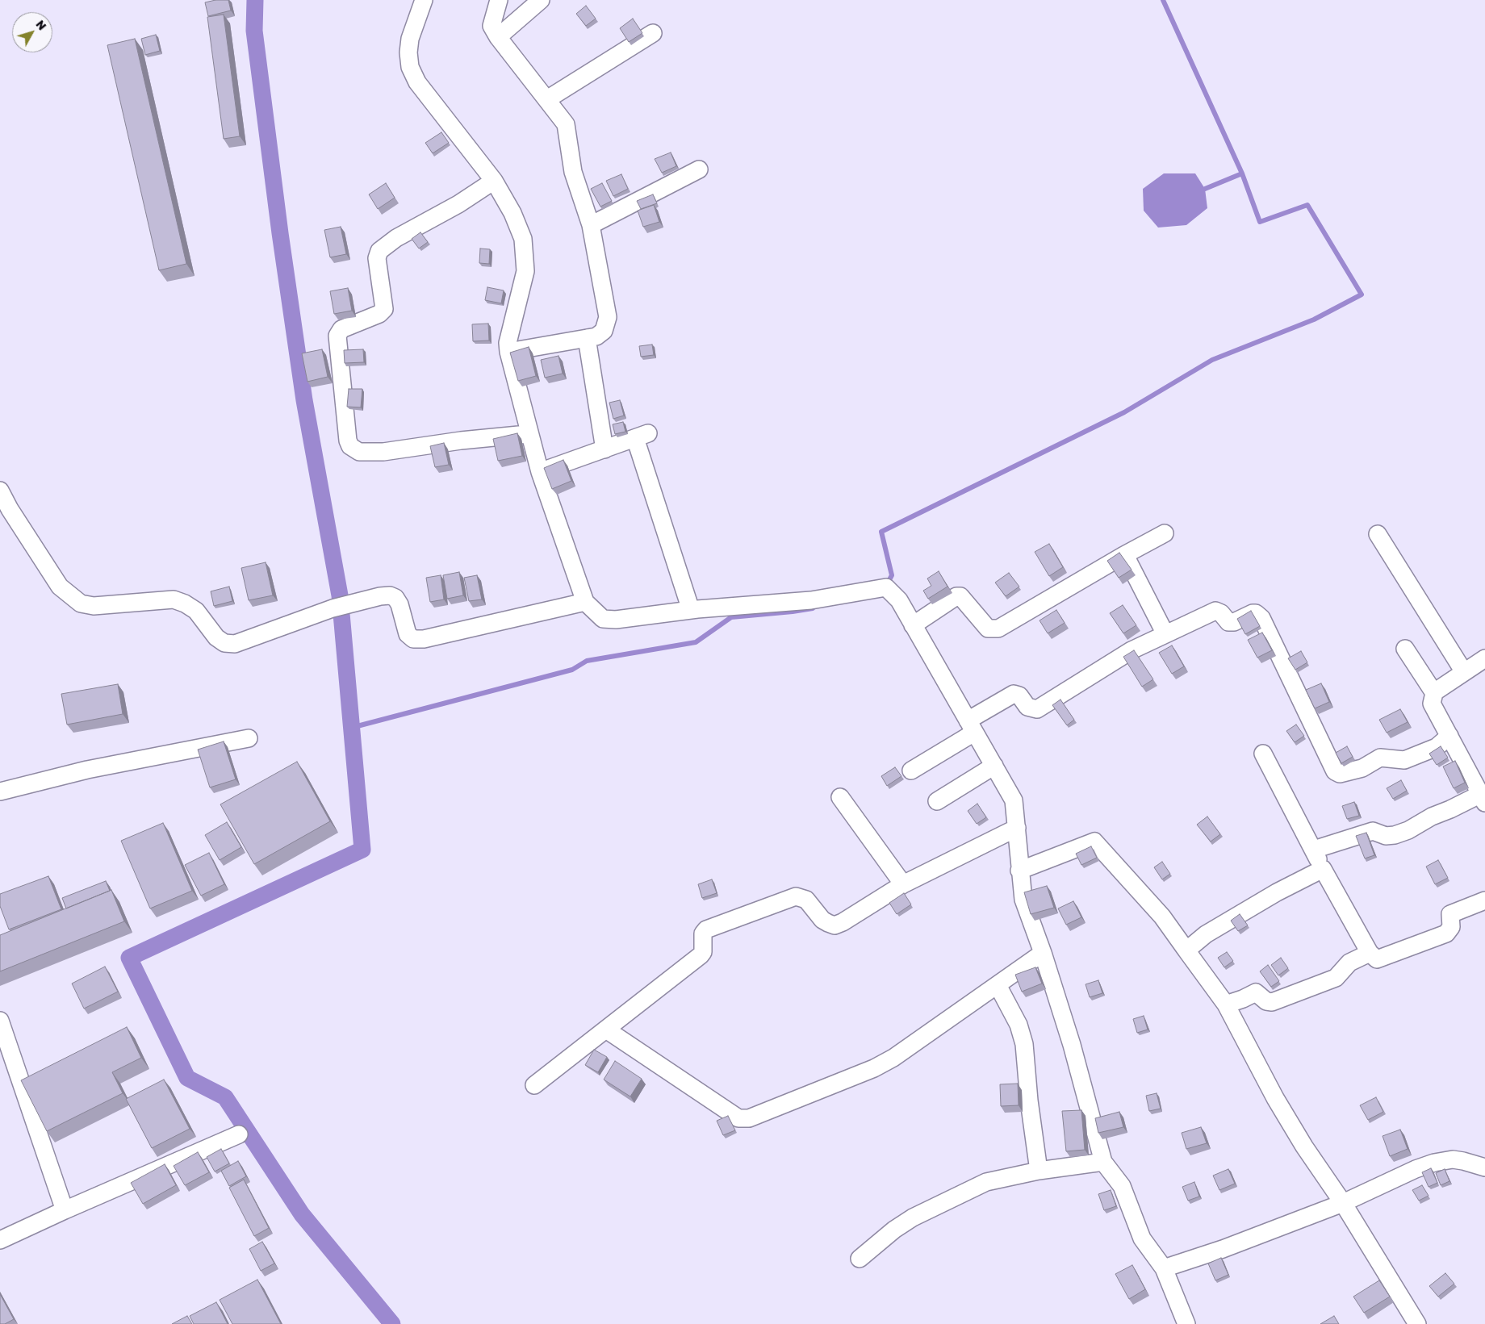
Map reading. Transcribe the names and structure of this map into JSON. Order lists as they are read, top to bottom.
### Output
{
  "north": "top right"
}
